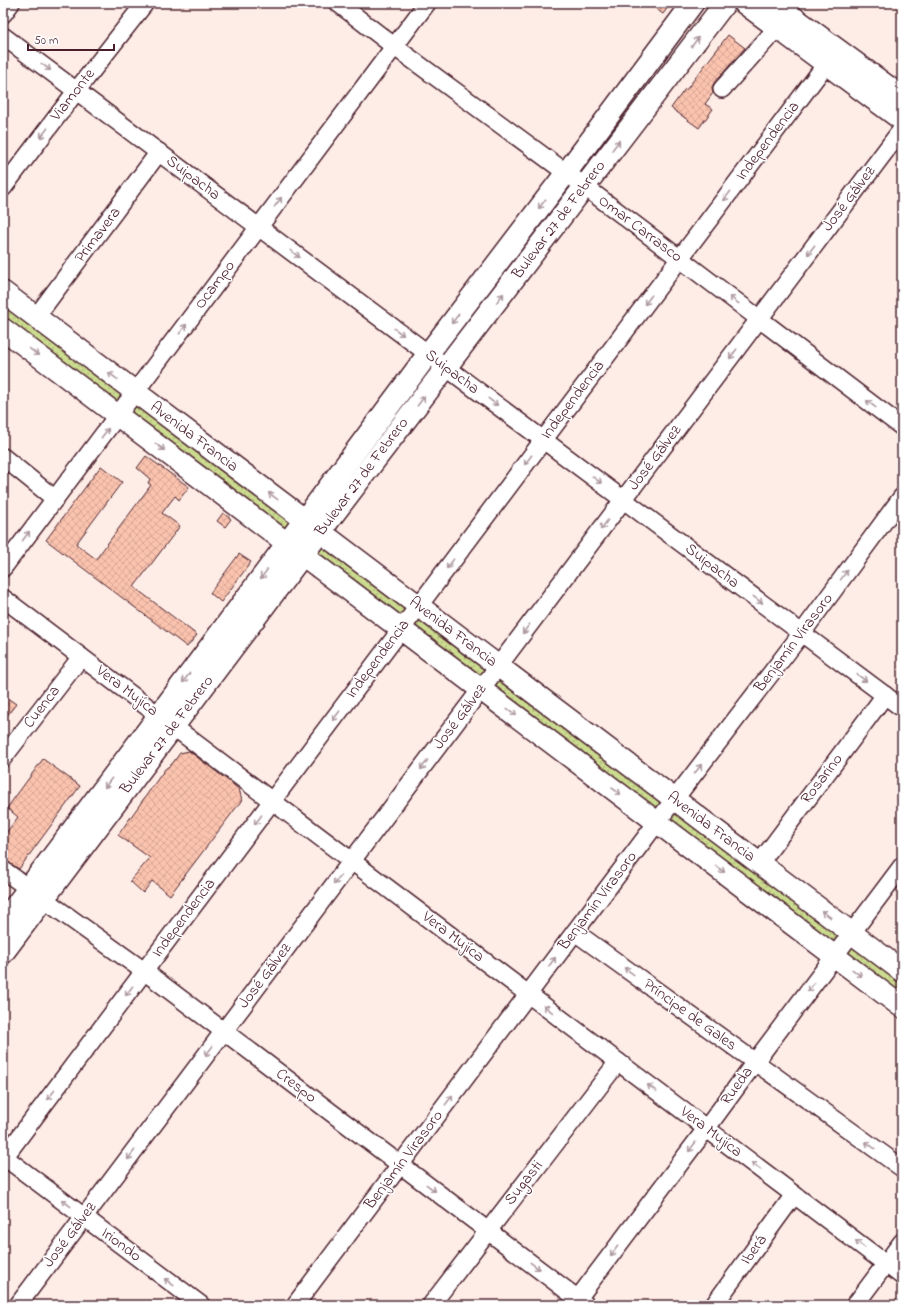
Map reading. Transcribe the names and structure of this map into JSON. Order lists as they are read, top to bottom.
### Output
{
  "streets": {
    "main road": ["Bulevar 27 de Febrero", "Avenida Francia"],
    "street": [
      "Viamonte",
      "Independencia",
      "Suipacha",
      "José Gálvez",
      "Omar Carrasco",
      "Primavera",
      "Ocampo",
      "Benjamín Virasoro",
      "Vera Mujíca",
      "Cuenca",
      "Rosarino",
      "Príncipe de Gales",
      "Crespo",
      "Rueda",
      "Sugasti",
      "Iriondo",
      "Iberá"
    ]
  },
  "crossings": [
    ["Viamonte", "Suipacha"],
    ["Independencia", "Suipacha"],
    ["Independencia", "Omar Carrasco"],
    ["Independencia", "Avenida Francia"],
    ["Independencia", "Vera Mujíca"],
    ["Independencia", "Crespo"],
    ["Independencia", "Iriondo"],
    ["Suipacha", "José Gálvez"],
    ["Suipacha", "Bulevar 27 de Febrero"],
    ["Suipacha", "Primavera"],
    ["Suipacha", "Ocampo"],
    ["Suipacha", "Benjamín Virasoro"],
    ["Suipacha", "Rosarino"],
    ["José Gálvez", "Omar Carrasco"],
    ["José Gálvez", "Avenida Francia"],
    ["José Gálvez", "Vera Mujíca"],
    ["José Gálvez", "Crespo"],
    ["José Gálvez", "Iriondo"],
    ["Bulevar 27 de Febrero", "Omar Carrasco"],
    ["Bulevar 27 de Febrero", "Avenida Francia"],
    ["Bulevar 27 de Febrero", "Vera Mujíca"],
    ["Bulevar 27 de Febrero", "Crespo"],
    ["Omar Carrasco", "Ocampo"],
    ["Primavera", "Avenida Francia"],
    ["Ocampo", "Avenida Francia"],
    ["Avenida Francia", "Benjamín Virasoro"],
    ["Avenida Francia", "Rosarino"],
    ["Avenida Francia", "Rueda"],
    ["Benjamín Virasoro", "Vera Mujíca"],
    ["Benjamín Virasoro", "Príncipe de Gales"],
    ["Benjamín Virasoro", "Crespo"],
    ["Vera Mujíca", "Cuenca"],
    ["Vera Mujíca", "Rueda"],
    ["Vera Mujíca", "Sugasti"],
    ["Vera Mujíca", "Iberá"],
    ["Príncipe de Gales", "Rueda"],
    ["Crespo", "Rueda"],
    ["Crespo", "Sugasti"]
  ],
  "one_way": [
    "Viamonte",
    "Independencia",
    "Suipacha",
    "José Gálvez",
    "Omar Carrasco",
    "Ocampo",
    "Benjamín Virasoro",
    "Vera Mujíca",
    "Príncipe de Gales",
    "Rueda",
    "Iriondo"
  ],
  "scale_bar": "50 m"
}
